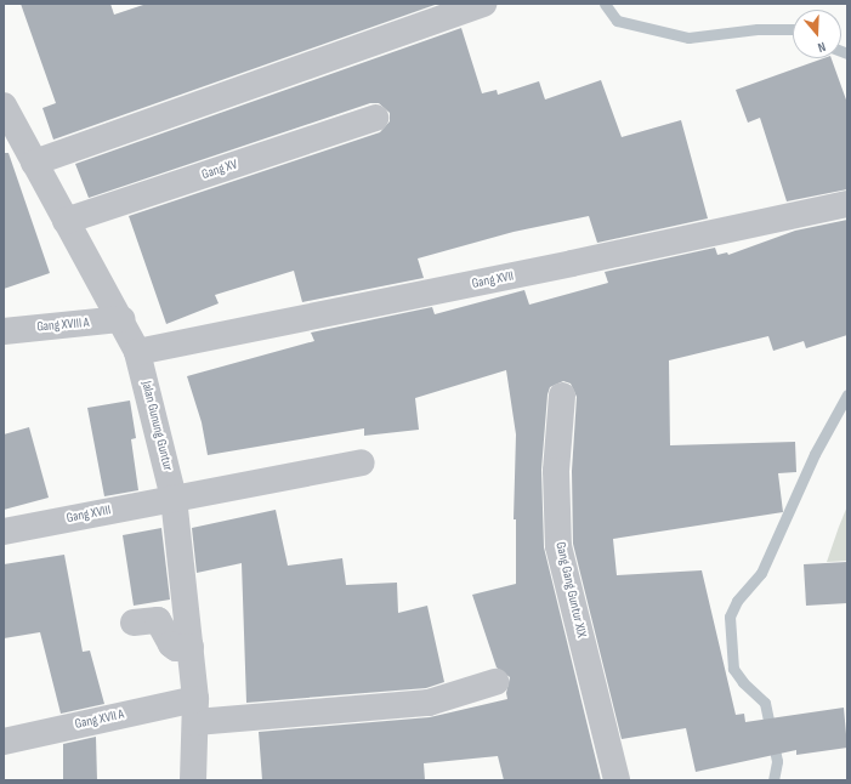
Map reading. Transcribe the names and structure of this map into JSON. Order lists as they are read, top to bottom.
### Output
{
  "streets": {
    "street": [
      "Gang XV",
      "Gang XVII",
      "Gang XVIII A",
      "Jalan Gunung Guntur",
      "Gang XVIII",
      "Gang Gang Guntur XIX",
      "Gang XVII A"
    ]
  },
  "crossings": [
    ["Gang XV", "Jalan Gunung Guntur"],
    ["Gang XVII", "Jalan Gunung Guntur"],
    ["Gang XVIII A", "Jalan Gunung Guntur"],
    ["Jalan Gunung Guntur", "Gang XVIII"],
    ["Jalan Gunung Guntur", "Gang XVII A"]
  ],
  "north": "bottom"
}
